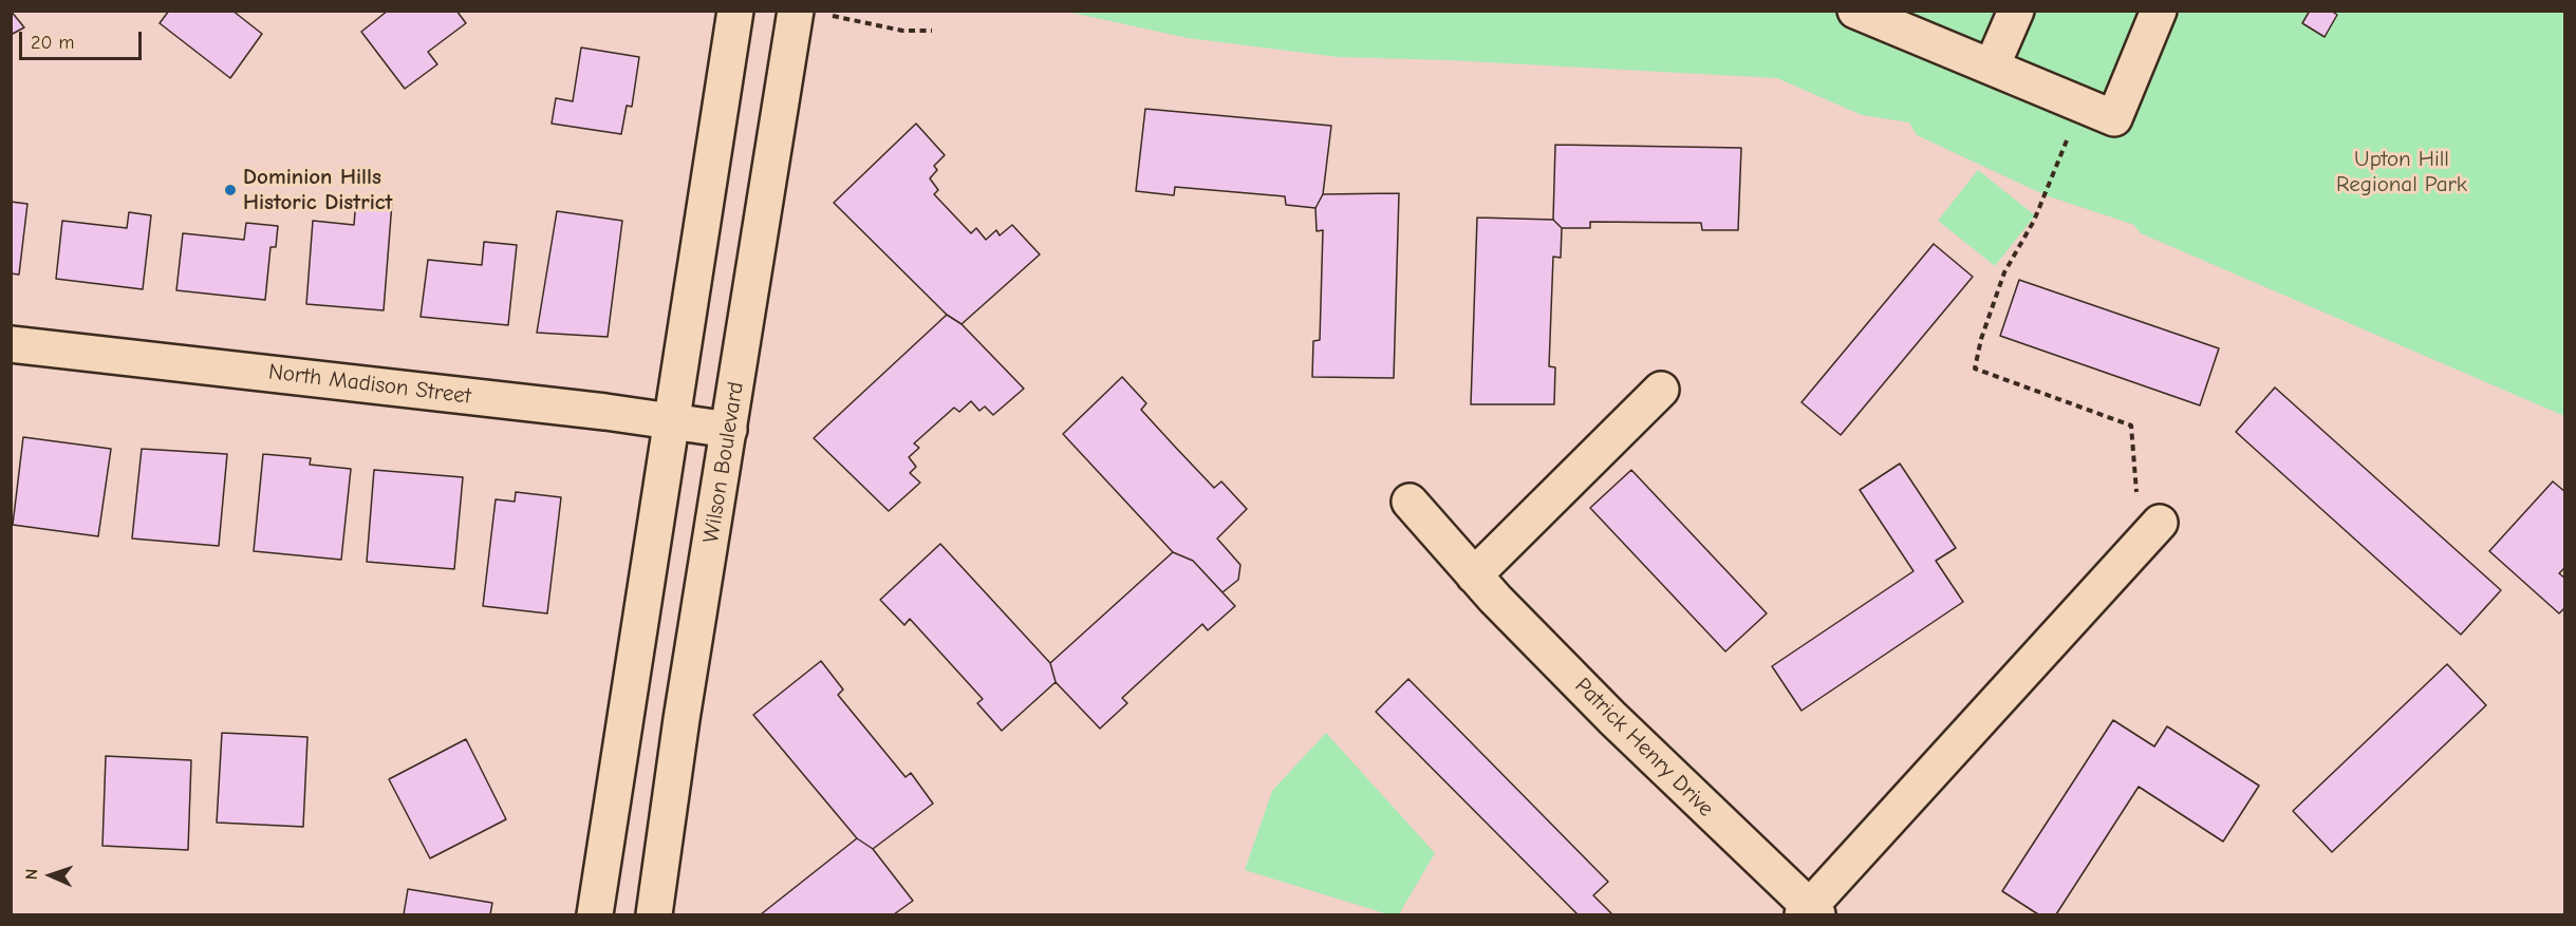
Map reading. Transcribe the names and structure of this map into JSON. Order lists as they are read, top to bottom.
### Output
{
  "streets": {
    "main road": ["North Madison Street", "Wilson Boulevard", "Patrick Henry Drive"]
  },
  "crossings": [
    ["North Madison Street", "Wilson Boulevard"]
  ],
  "parks": ["Upton Hill Regional Park"],
  "places": ["Dominion Hills Historic District"],
  "scale_bar": "20 m",
  "north": "left"
}
